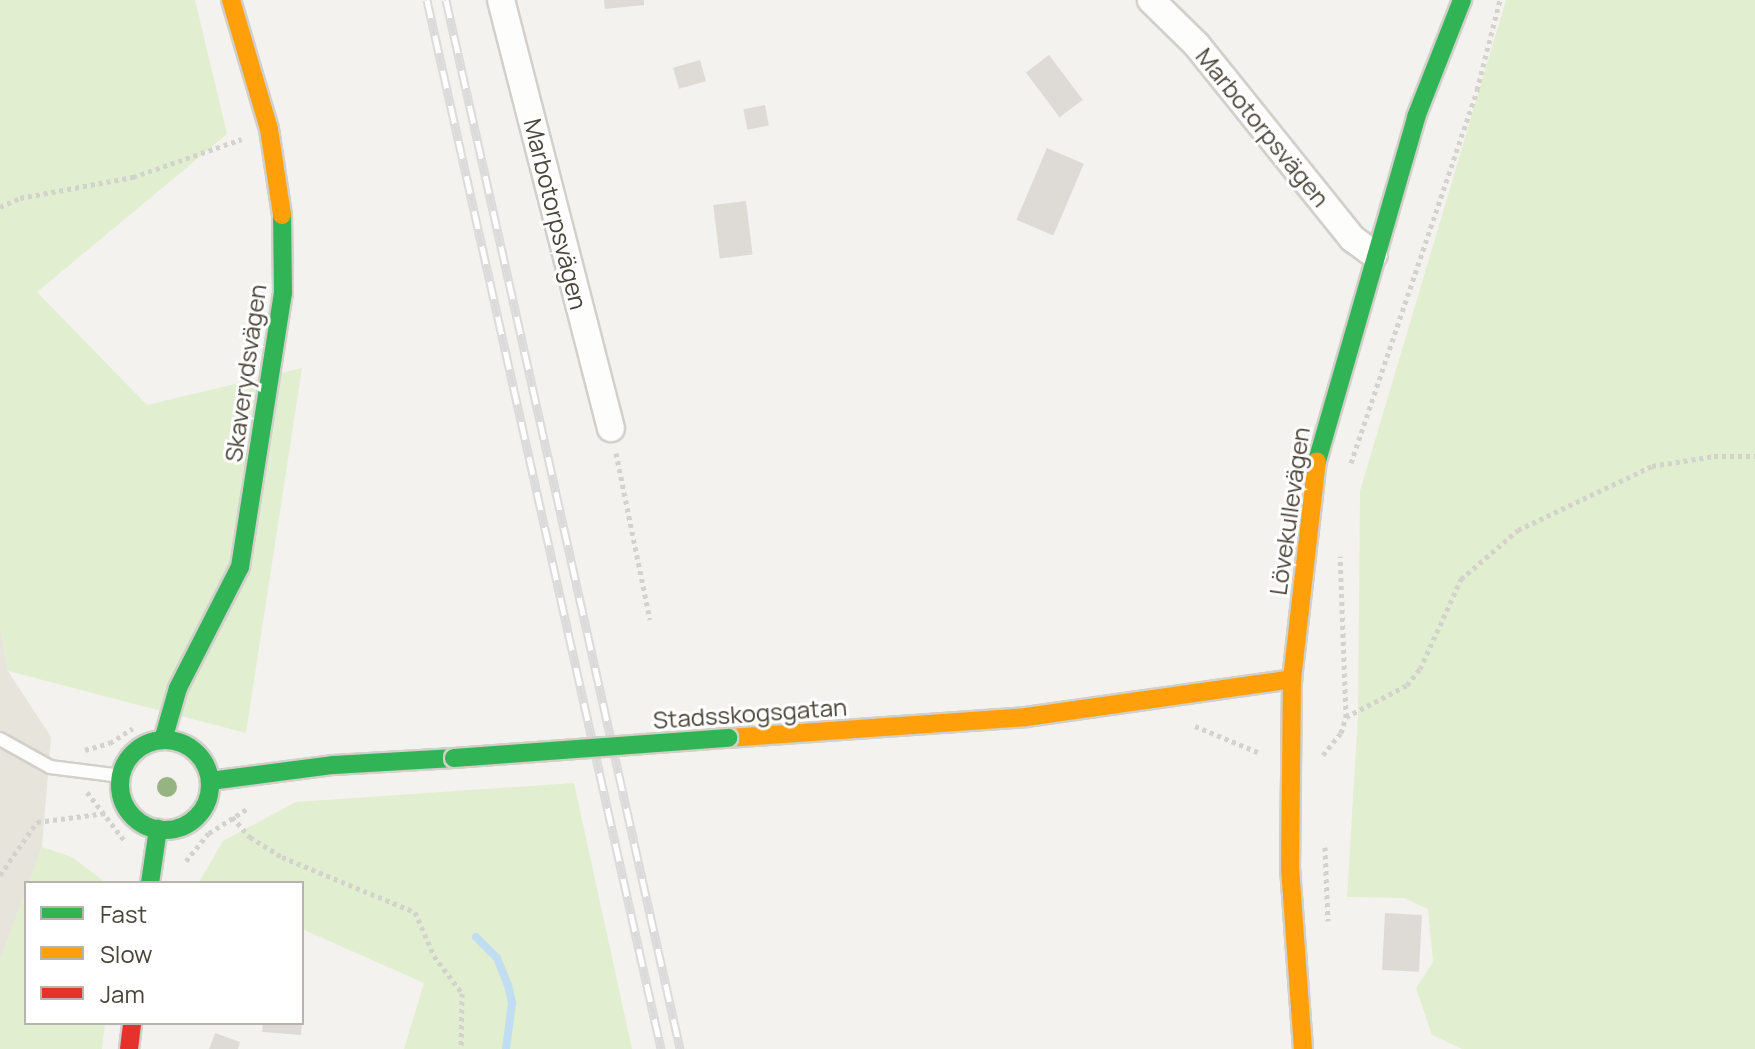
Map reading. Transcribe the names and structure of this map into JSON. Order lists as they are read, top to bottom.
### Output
{
  "streets": {
    "street": [
      "Marbotorpsvägen",
      "Skaverydsvägen",
      "Lövekullevägen",
      "Stadsskogsgatan"
    ]
  },
  "crossings": [
    ["Marbotorpsvägen", "Lövekullevägen"],
    ["Skaverydsvägen", "Stadsskogsgatan"],
    ["Lövekullevägen", "Stadsskogsgatan"]
  ],
  "legend": ["Fast", "Slow", "Jam"]
}
